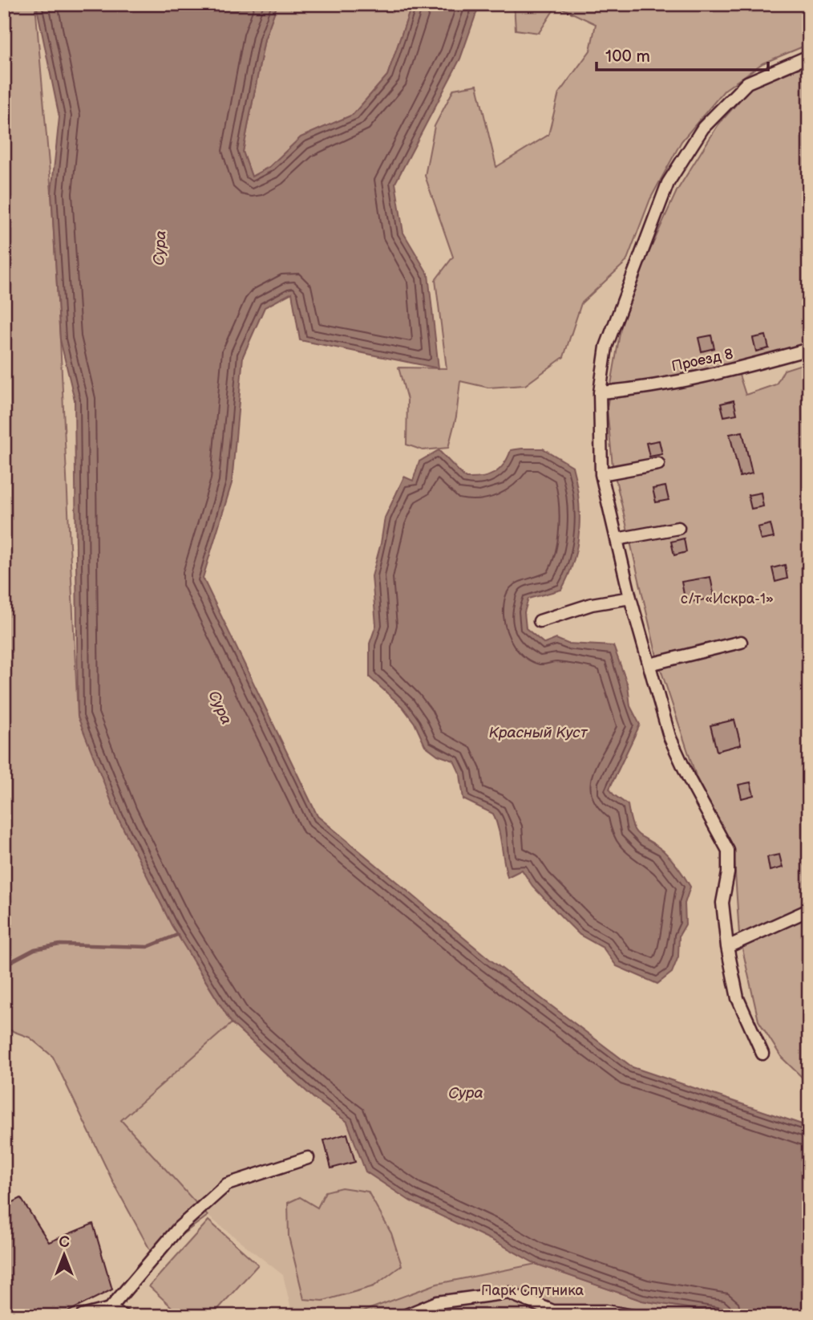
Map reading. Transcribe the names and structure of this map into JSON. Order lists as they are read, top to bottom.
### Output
{
  "streets": {
    "street": ["Проезд 8"]
  },
  "water": ["Сура", "Красный Куст"],
  "parks": ["с/т «Искра-1»", "Парк Спутника"],
  "scale_bar": "100 m",
  "north": "top"
}
